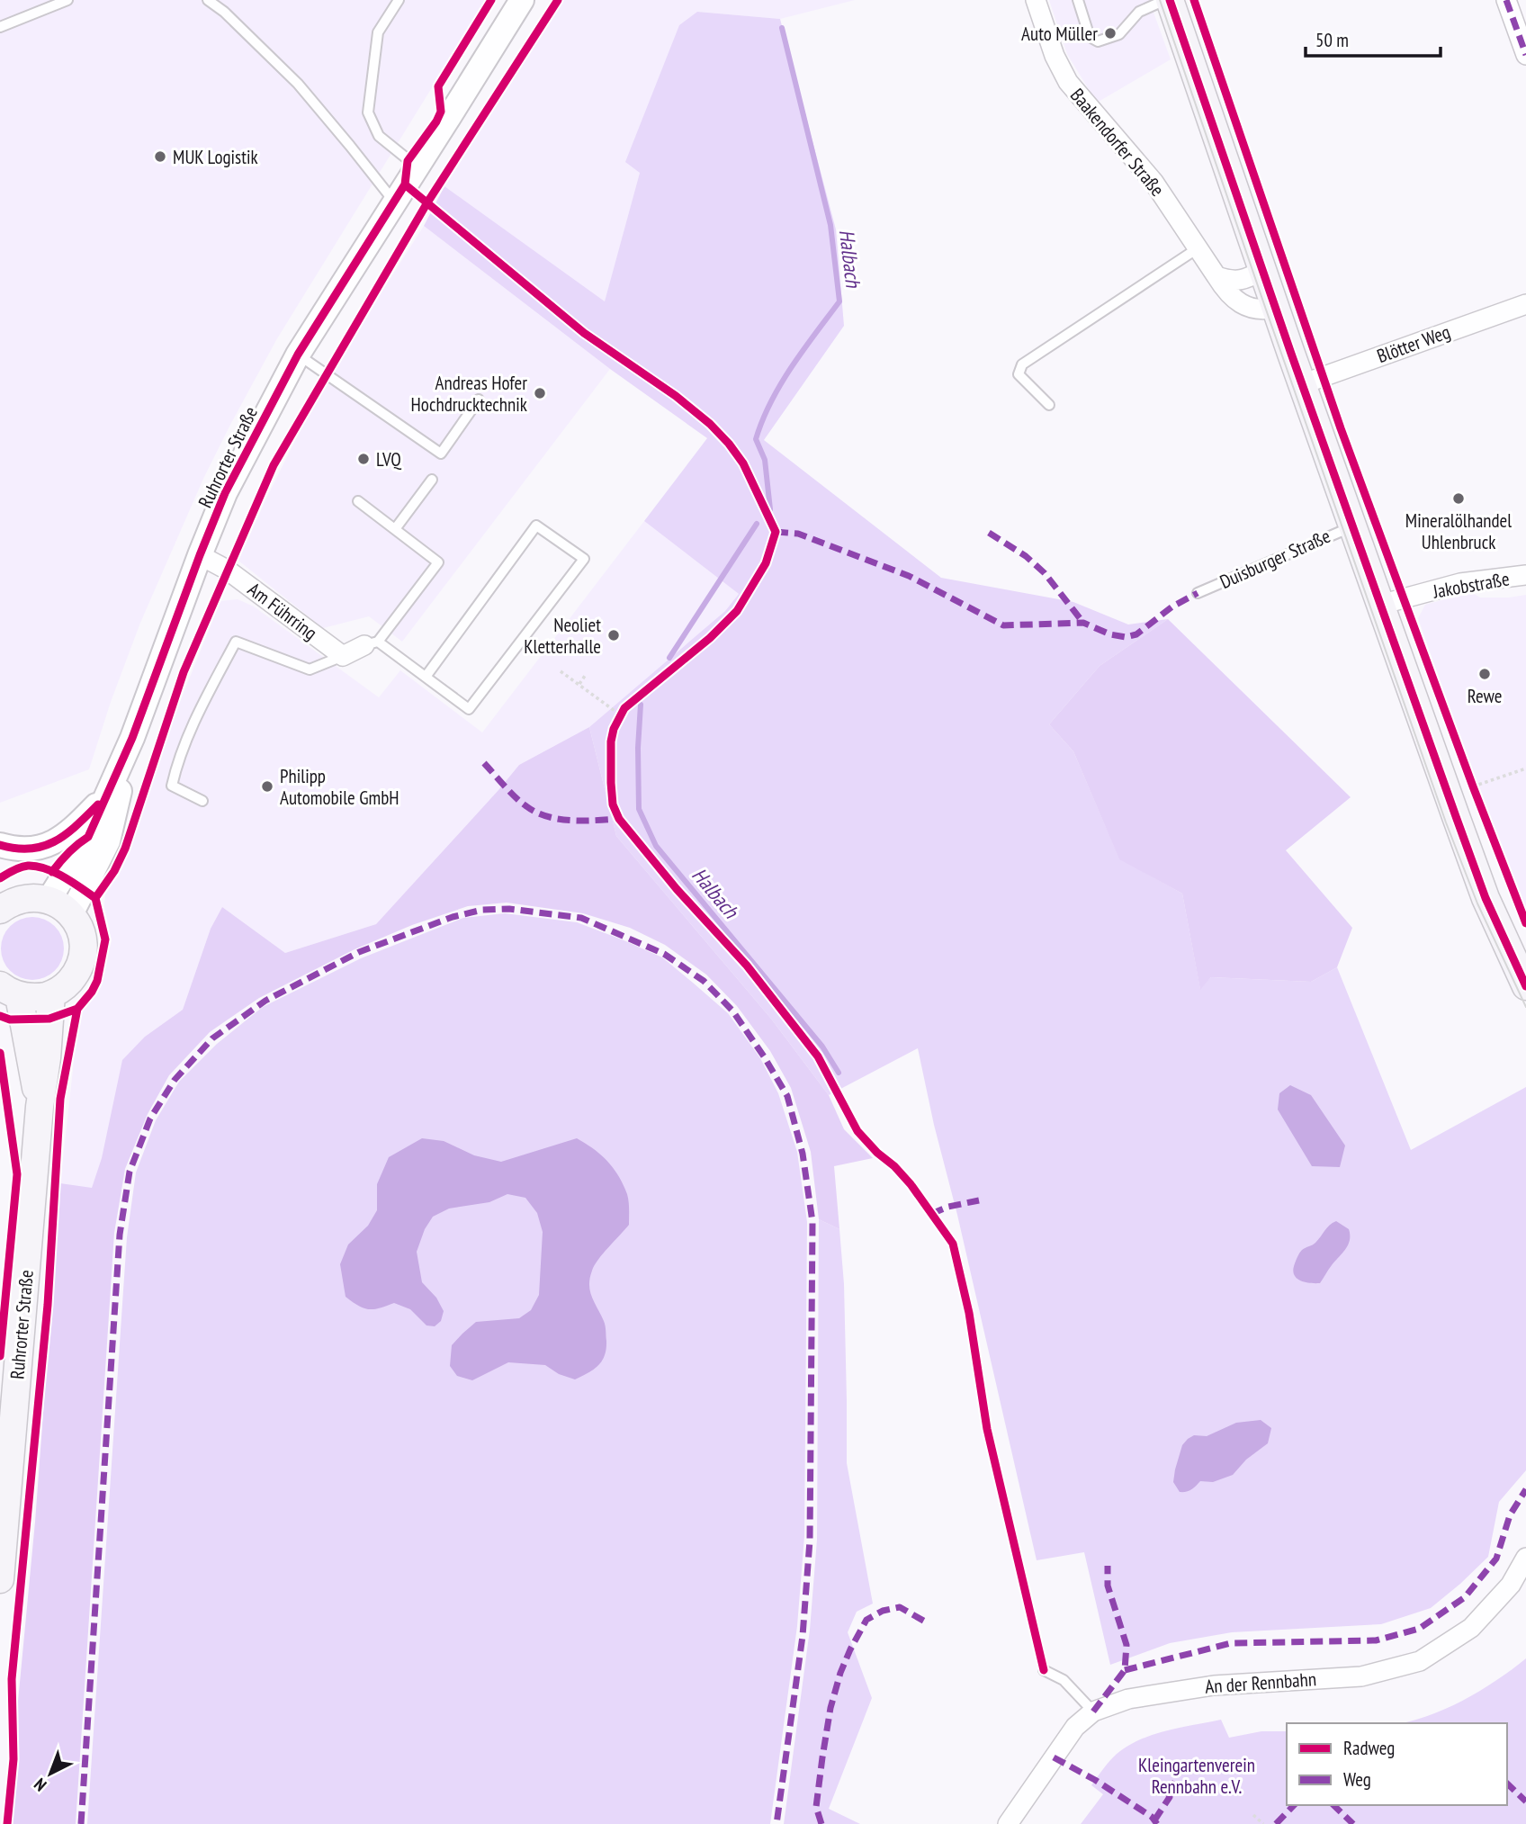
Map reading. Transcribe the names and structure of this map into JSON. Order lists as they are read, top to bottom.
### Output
{
  "streets": {
    "main road": ["Ruhrorter Straße", "Duisburger Straße"],
    "street": [
      "Baakendorfer Straße",
      "Blötter Weg",
      "Jakobstraße",
      "Am Führring",
      "An der Rennbahn"
    ]
  },
  "crossings": [
    ["Baakendorfer Straße", "Duisburger Straße"],
    ["Blötter Weg", "Duisburger Straße"],
    ["Ruhrorter Straße", "Am Führring"],
    ["Duisburger Straße", "Jakobstraße"]
  ],
  "water": ["Halbach"],
  "parks": ["Kleingartenverein Rennbahn e.V."],
  "places": [
    "Auto Müller",
    "MUK Logistik",
    "Andreas Hofer Hochdrucktechnik",
    "LVQ",
    "Mineralölhandel Uhlenbruck",
    "Neoliet Kletterhalle",
    "Rewe",
    "Philipp Automobile GmbH"
  ],
  "legend": ["Radweg", "Weg"],
  "scale_bar": "50 m",
  "north": "bottom left"
}
